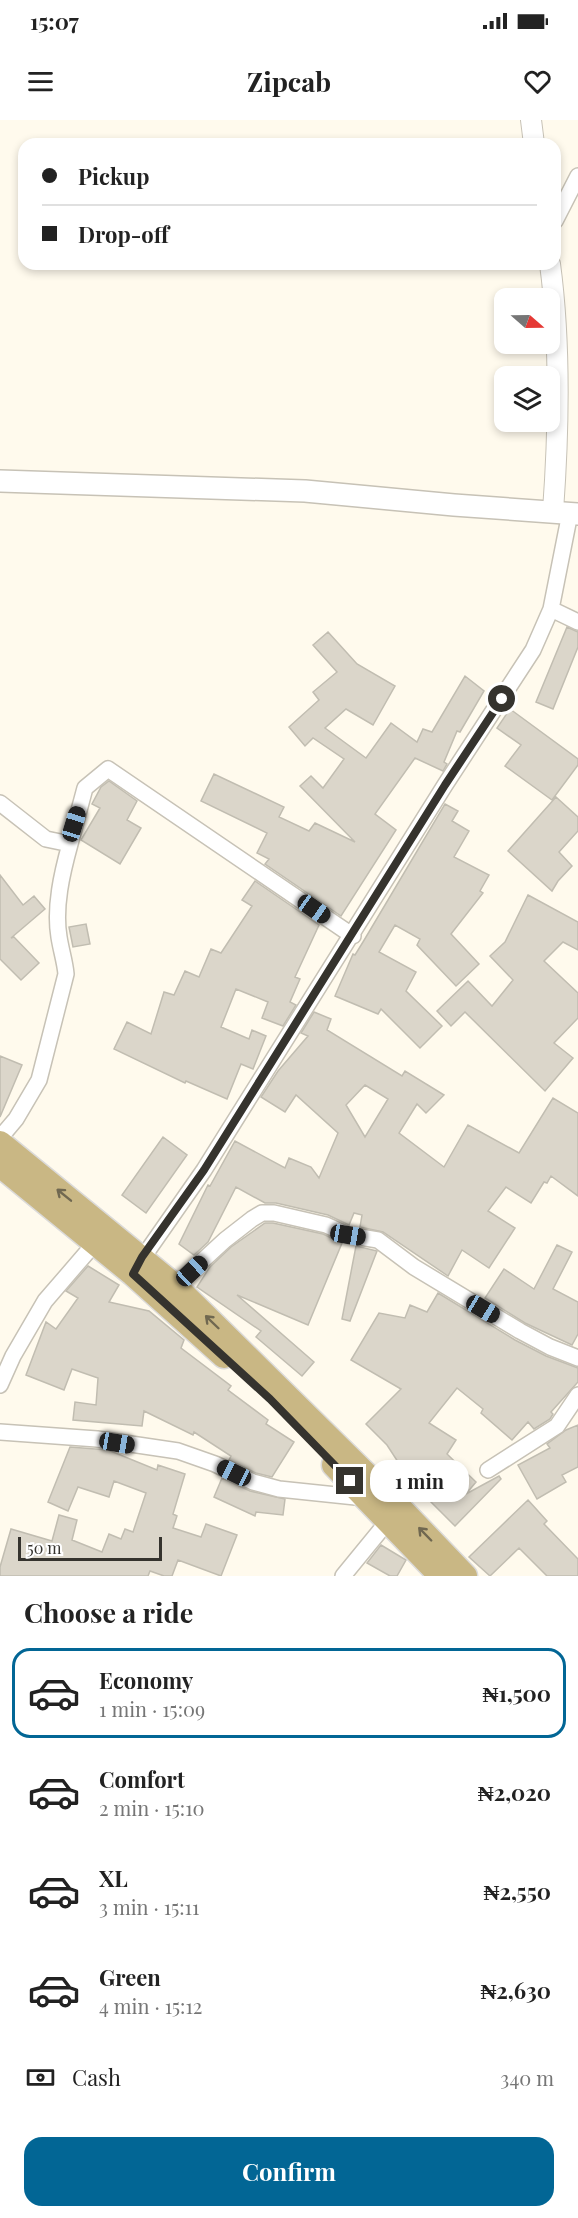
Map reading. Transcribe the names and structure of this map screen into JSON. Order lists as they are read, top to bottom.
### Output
{
  "scale_bar": "50 m",
  "north": "right",
  "page": {
    "status": "15:07",
    "header": "Zipcab",
    "banner": ["Pickup", "Drop-off"],
    "bubble": "1 min",
    "scale": "50 m",
    "heading": "Choose a ride",
    "list": [
      {
        "name": "Economy",
        "note": "1 min · 15:09",
        "value": "₦1,500"
      },
      {
        "name": "Comfort",
        "note": "2 min · 15:10",
        "value": "₦2,020"
      },
      {
        "name": "XL",
        "note": "3 min · 15:11",
        "value": "₦2,550"
      },
      {
        "name": "Green",
        "note": "4 min · 15:12",
        "value": "₦2,630"
      }
    ],
    "pay": ["Cash", "340 m"],
    "buttons": "Confirm"
  }
}
